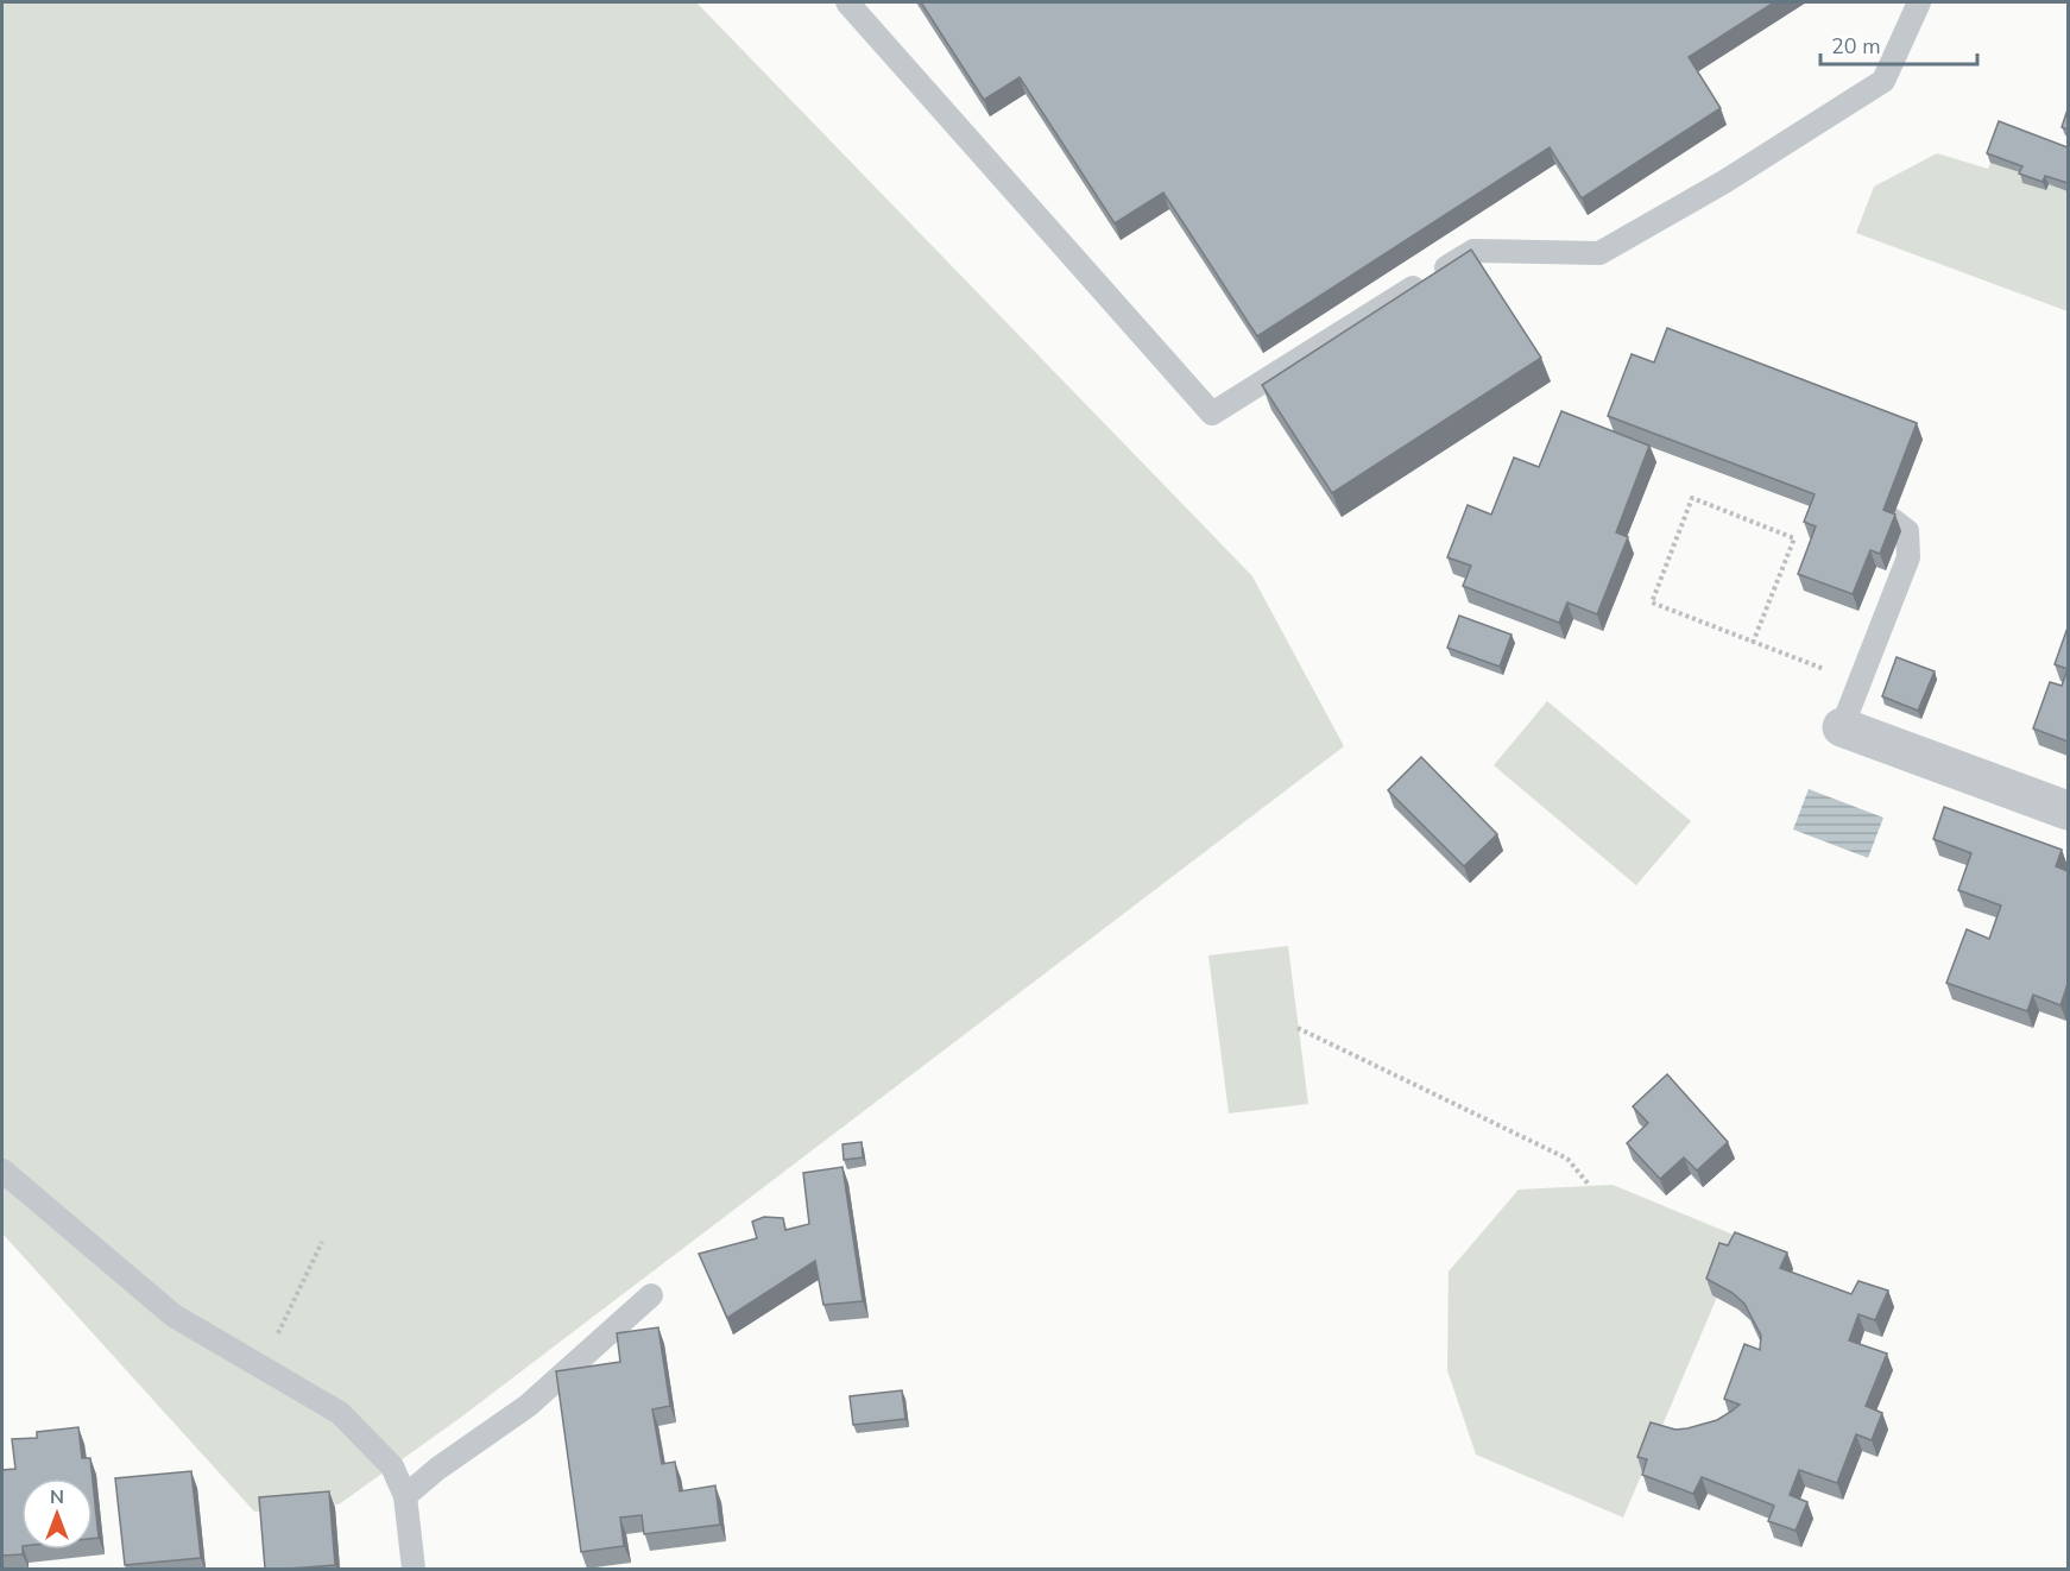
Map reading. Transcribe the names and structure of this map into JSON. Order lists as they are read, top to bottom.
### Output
{
  "scale_bar": "20 m",
  "north": "top"
}
